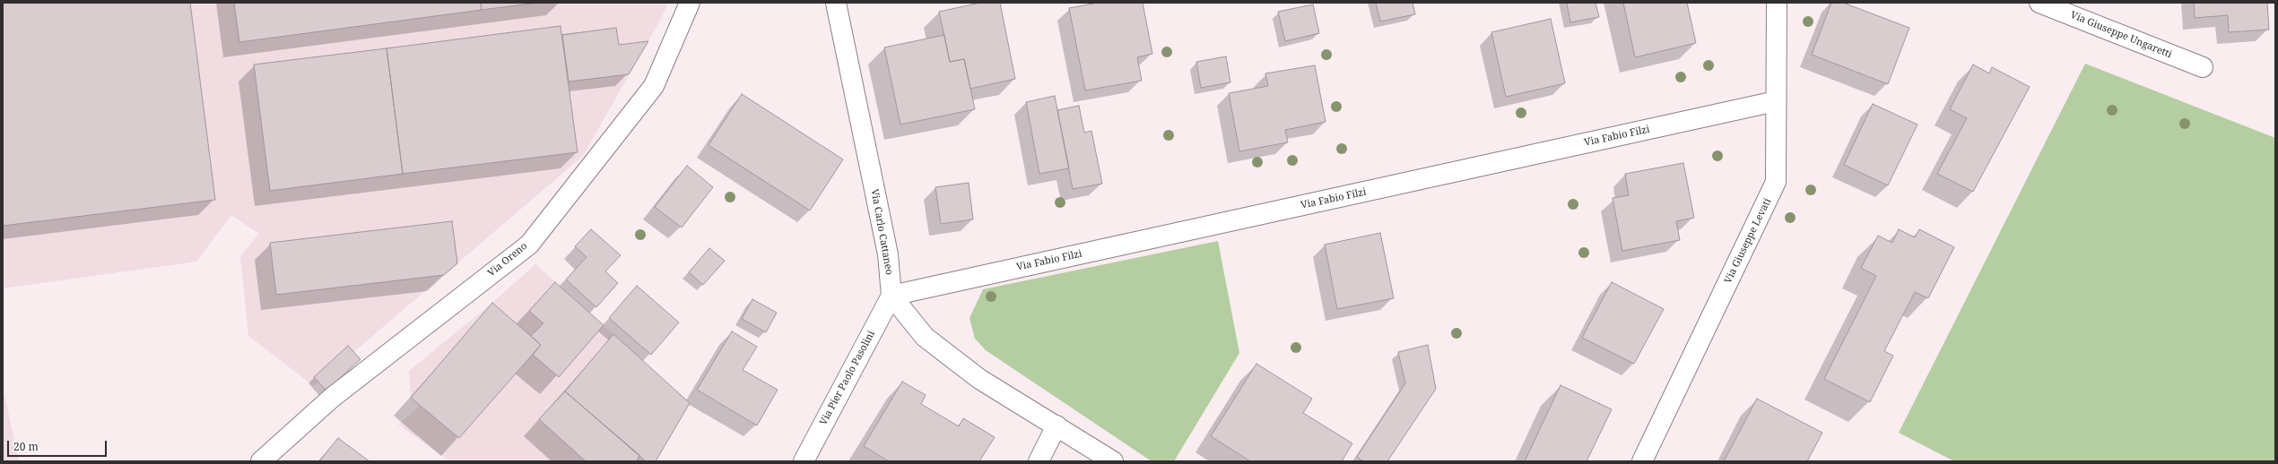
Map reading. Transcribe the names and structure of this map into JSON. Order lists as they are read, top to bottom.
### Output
{
  "streets": {
    "street": [
      "Via Giuseppe Ungaretti",
      "Via Fabio Filzi",
      "Via Carlo Cattaneo",
      "Via Giuseppe Levati",
      "Via Oreno",
      "Via Pier Paolo Pasolini"
    ]
  },
  "crossings": [
    ["Via Fabio Filzi", "Via Carlo Cattaneo"],
    ["Via Fabio Filzi", "Via Giuseppe Levati"],
    ["Via Fabio Filzi", "Via Pier Paolo Pasolini"],
    ["Via Carlo Cattaneo", "Via Pier Paolo Pasolini"]
  ],
  "scale_bar": "20 m"
}
